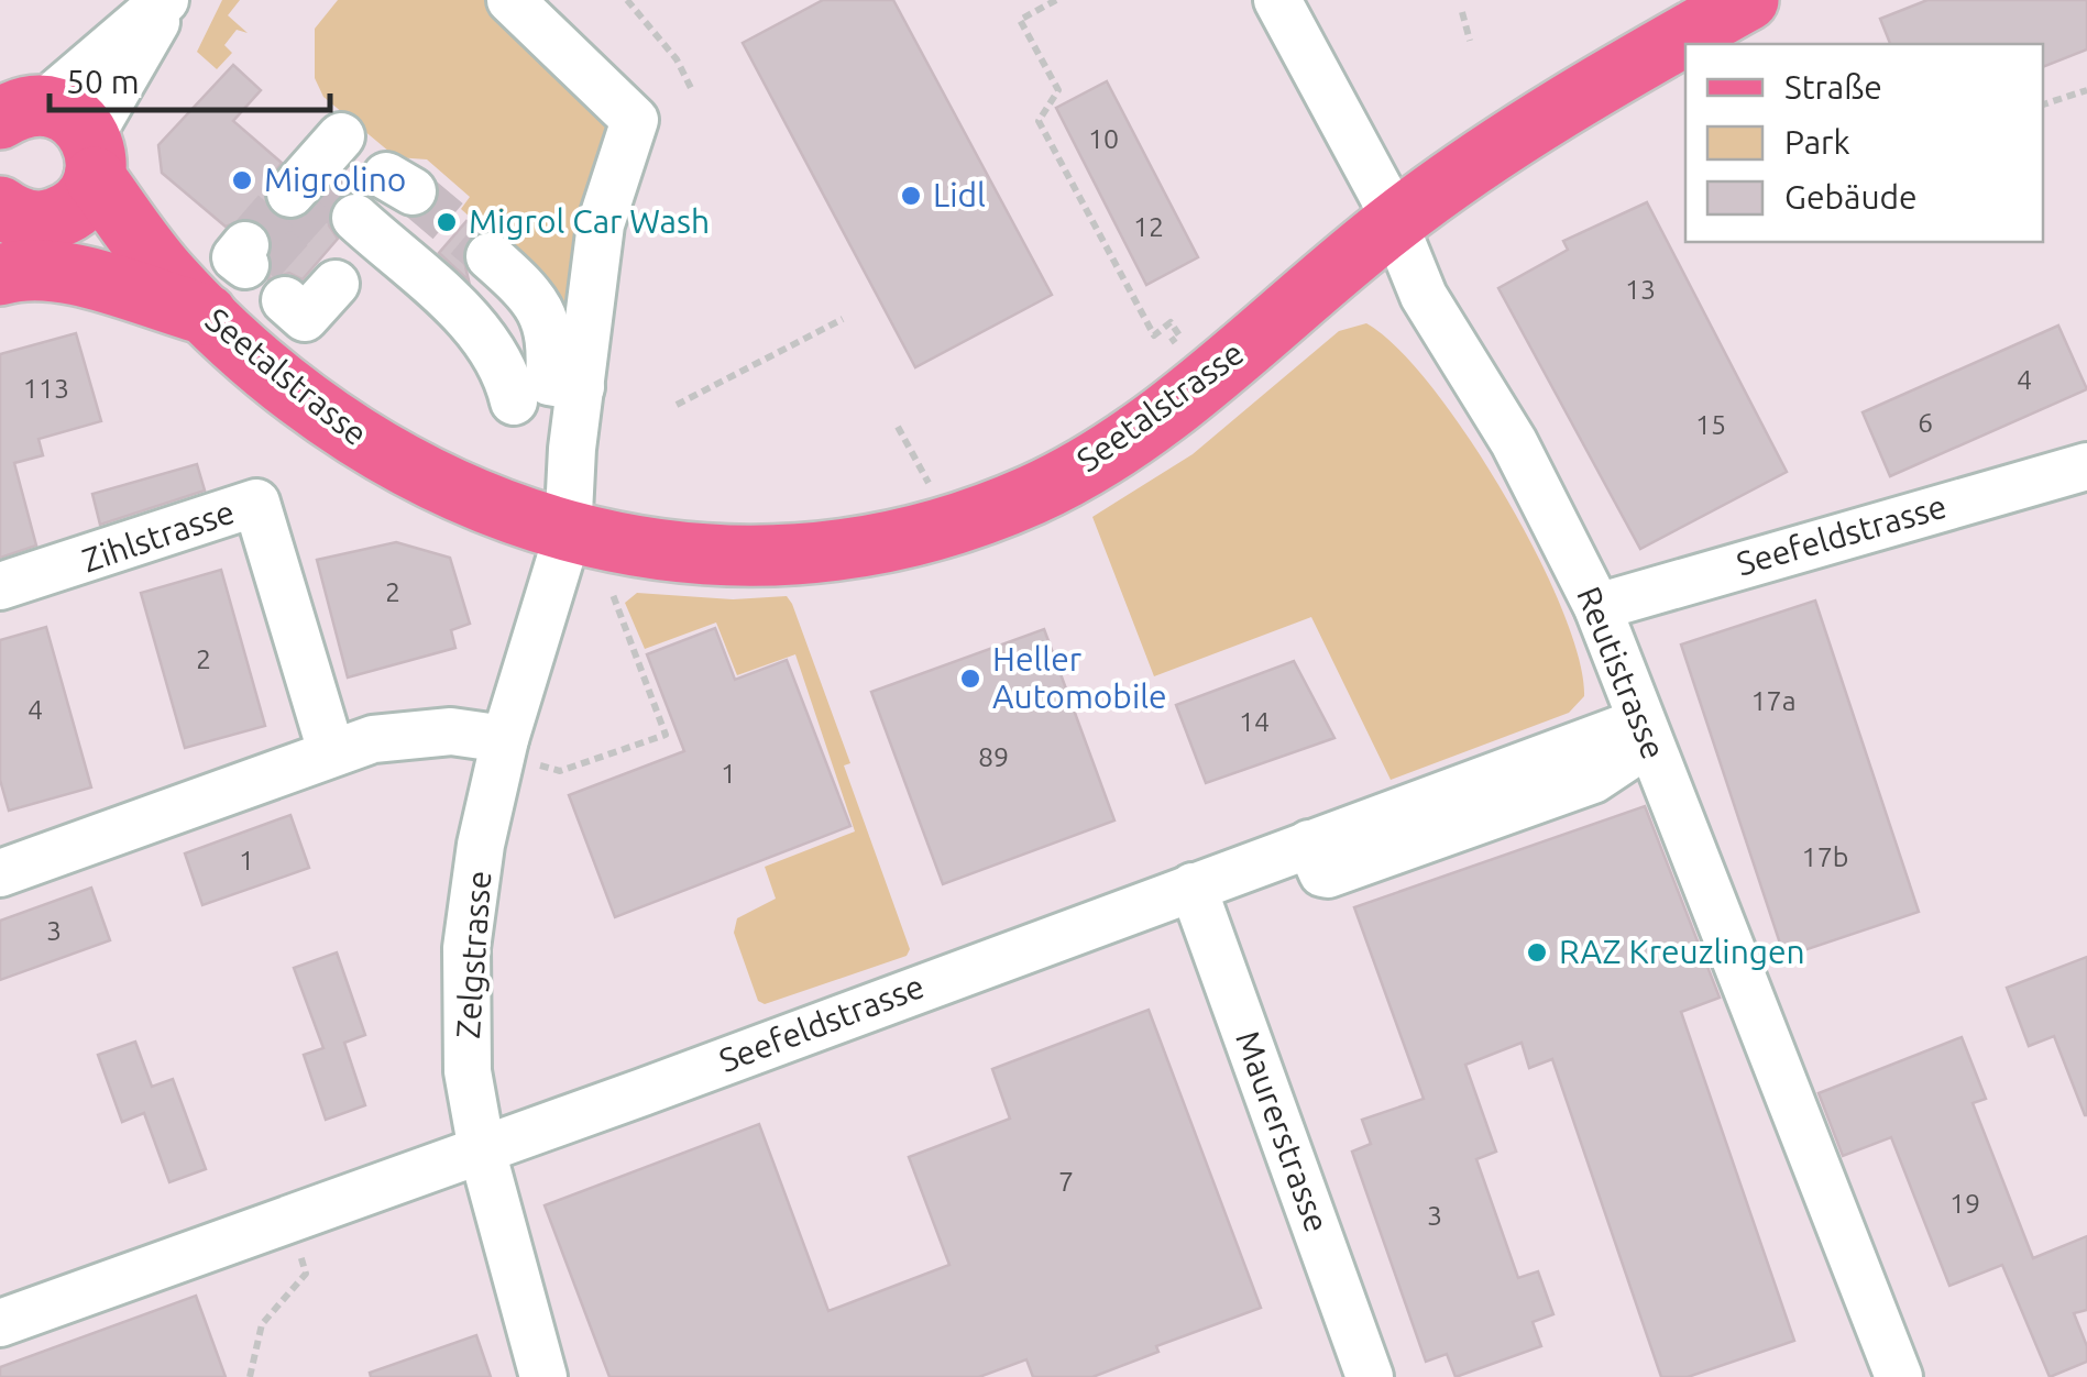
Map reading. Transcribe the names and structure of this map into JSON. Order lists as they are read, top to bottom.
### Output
{
  "streets": {
    "main road": ["Seetalstrasse"],
    "street": [
      "Seefeldstrasse",
      "Zihlstrasse",
      "Reutistrasse",
      "Zelgstrasse",
      "Maurerstrasse"
    ]
  },
  "crossings": [
    ["Seetalstrasse", "Reutistrasse"],
    ["Seetalstrasse", "Zelgstrasse"],
    ["Seefeldstrasse", "Reutistrasse"],
    ["Seefeldstrasse", "Zelgstrasse"],
    ["Seefeldstrasse", "Maurerstrasse"]
  ],
  "places": [
    "Migrolino",
    "Lidl",
    "Migrol Car Wash",
    "Heller Automobile",
    "RAZ Kreuzlingen"
  ],
  "house_numbers": [
    "10",
    "12",
    "13",
    "4",
    "113",
    "6",
    "15",
    "2",
    "2",
    "17a",
    "4",
    "14",
    "89",
    "1",
    "17b",
    "1",
    "3",
    "7",
    "19",
    "3"
  ],
  "legend": ["Straße", "Park", "Gebäude"],
  "scale_bar": "50 m"
}
